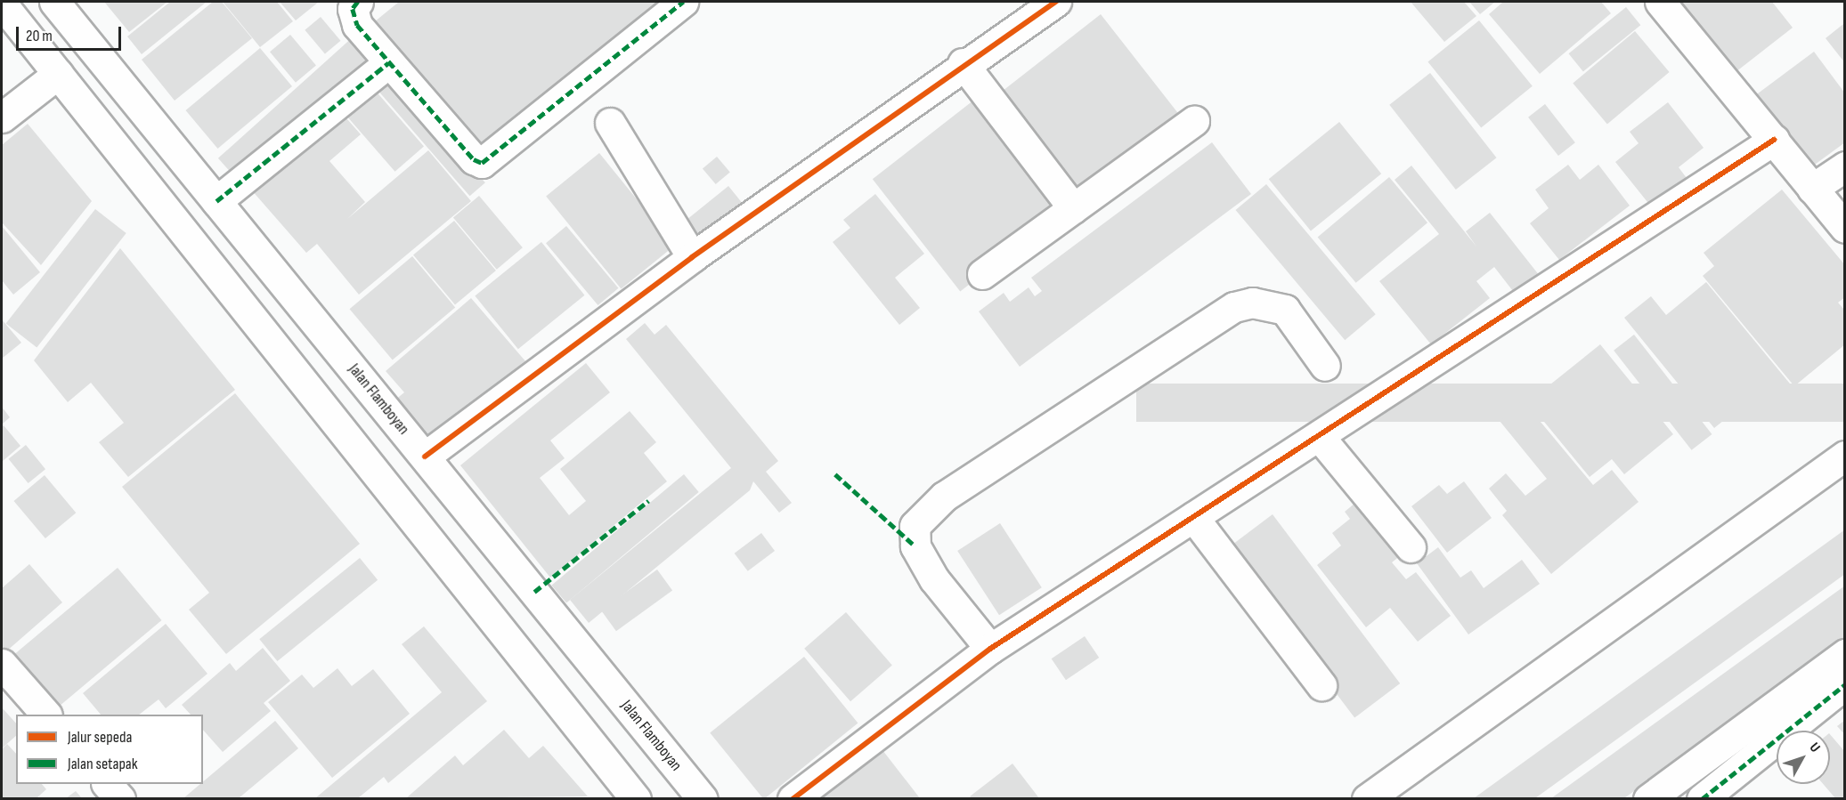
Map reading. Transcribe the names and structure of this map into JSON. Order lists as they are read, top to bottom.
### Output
{
  "streets": {
    "street": ["Jalan Flamboyan"]
  },
  "legend": ["Jalur sepeda", "Jalan setapak"],
  "scale_bar": "20 m",
  "north": "top right"
}
